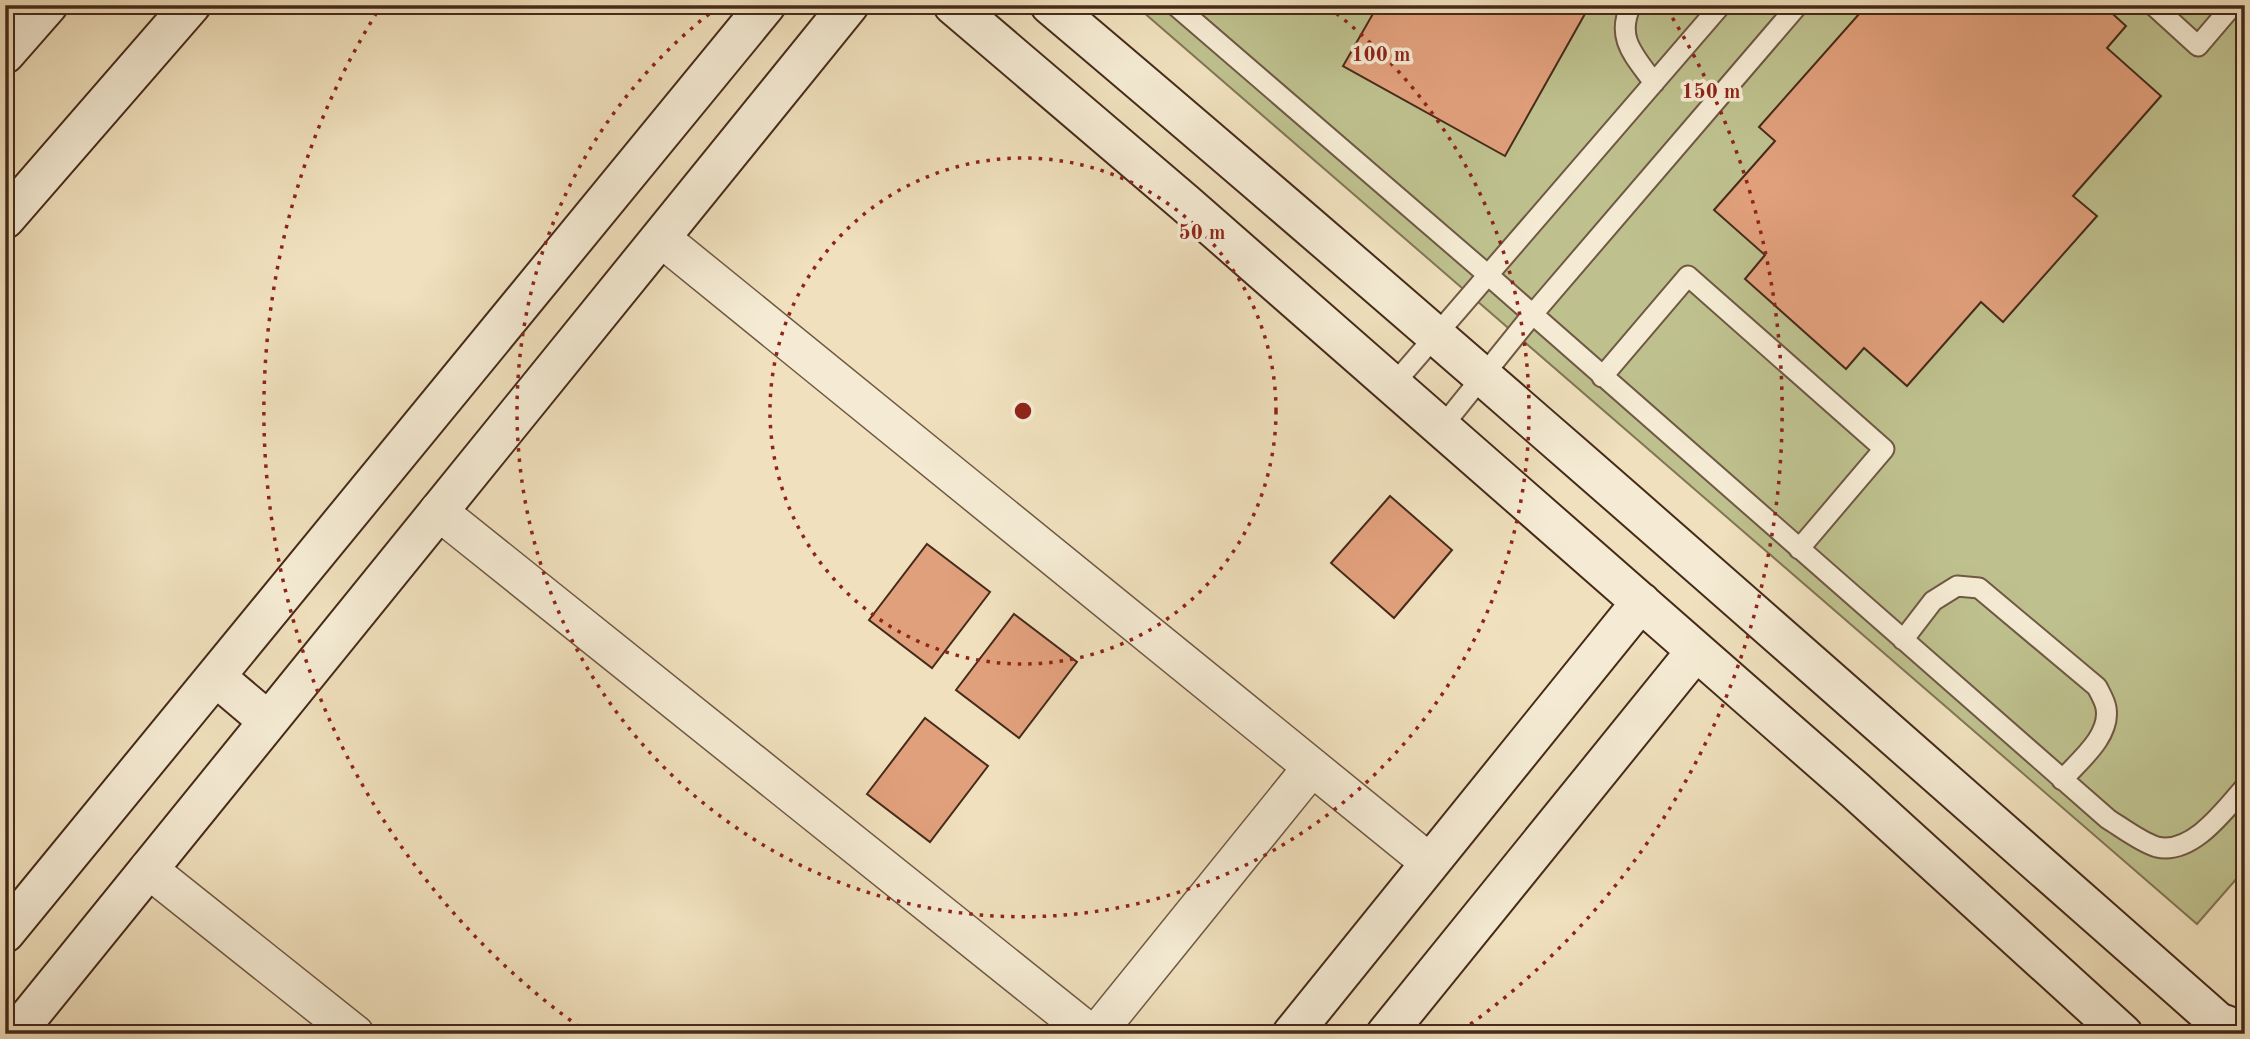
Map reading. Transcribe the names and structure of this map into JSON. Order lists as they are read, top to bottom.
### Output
{
  "rings": ["100 m", "150 m", "50 m"]
}
